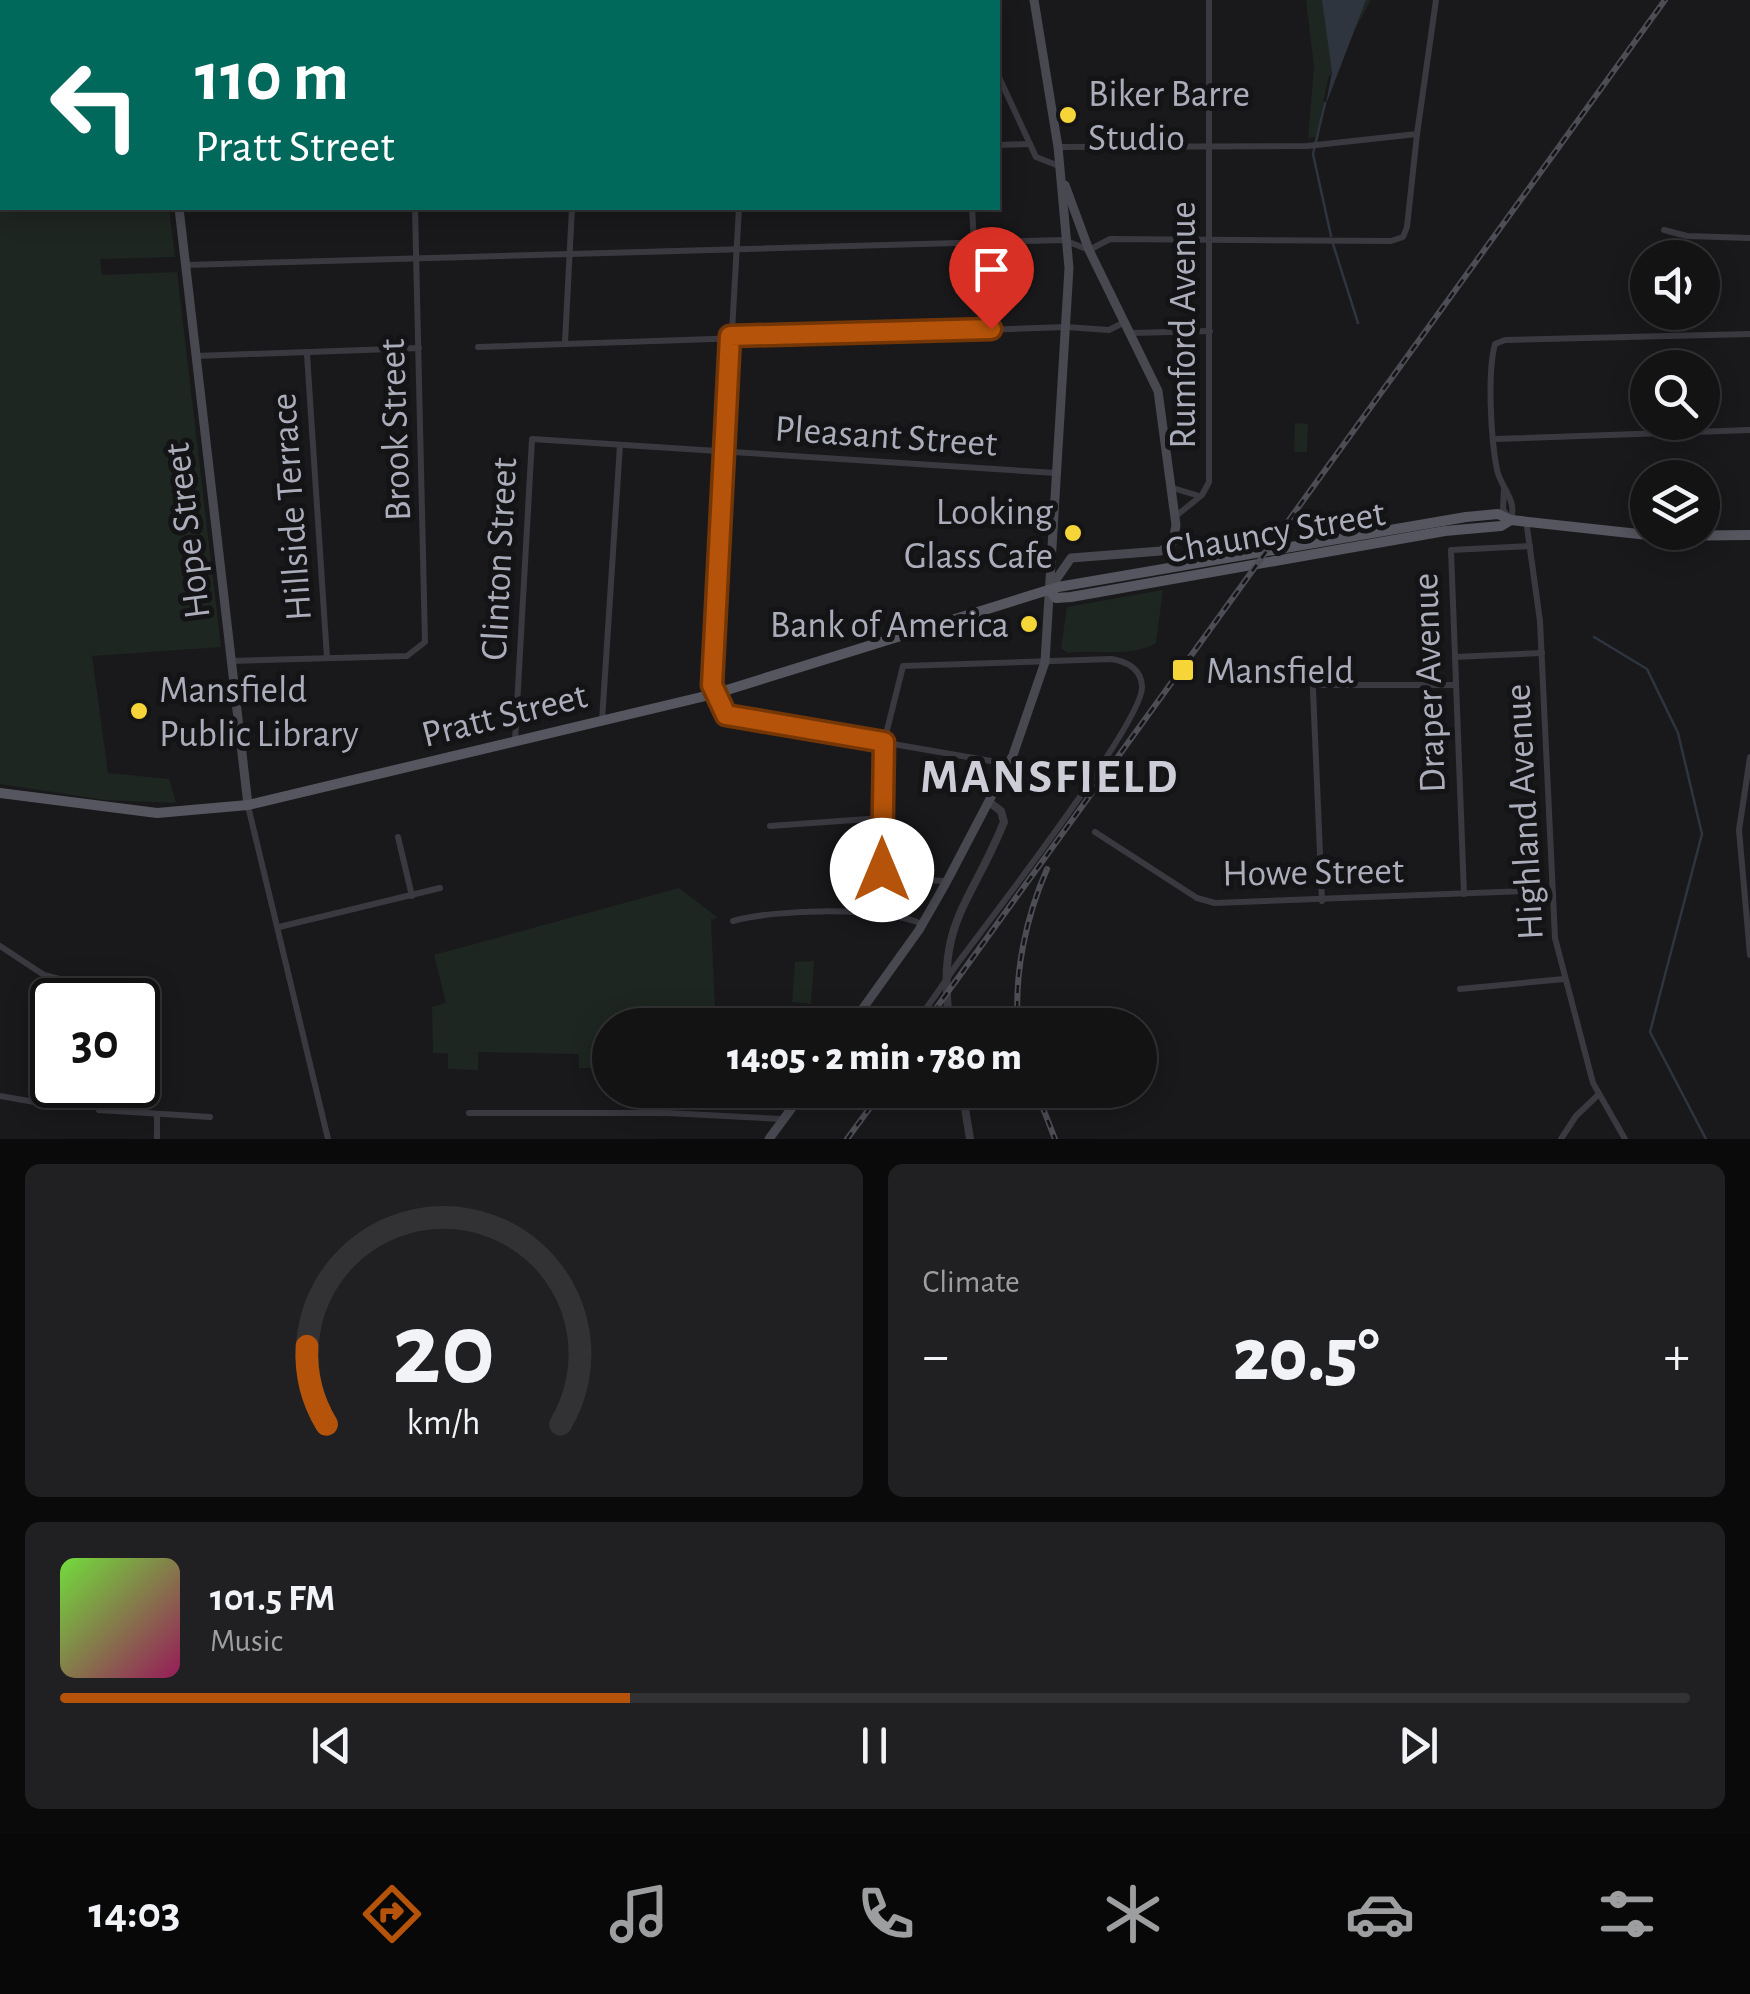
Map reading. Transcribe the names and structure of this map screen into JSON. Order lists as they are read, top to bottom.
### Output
{
  "streets": {
    "main road": ["Hope Street", "Chauncy Street", "Pratt Street"],
    "street": [
      "Rumford Avenue",
      "Brook Street",
      "Pleasant Street",
      "Hillside Terrace",
      "Clinton Street",
      "Draper Avenue",
      "Highland Avenue",
      "Howe Street"
    ]
  },
  "crossings": [
    ["Brook Street", "Hillside Terrace"],
    ["Pleasant Street", "Clinton Street"],
    ["Hope Street", "Pratt Street"],
    ["Chauncy Street", "Pratt Street"],
    ["Chauncy Street", "Highland Avenue"],
    ["Clinton Street", "Pratt Street"],
    ["Draper Avenue", "Highland Avenue"],
    ["Draper Avenue", "Howe Street"],
    ["Highland Avenue", "Howe Street"]
  ],
  "districts": ["MANSFIELD"],
  "places": {
    "other": [
      "Biker Barre Studio",
      "Looking Glass Cafe",
      "Bank of America",
      "Mansfield Public Library"
    ],
    "transit": ["Mansfield"]
  },
  "page": {
    "turn": ["110 m", "Pratt Street"],
    "limit": "30",
    "trip": "14:05 · 2 min · 780 m",
    "tile": "Climate",
    "heat": ["−", "20.5°", "+"],
    "song": ["101.5 FM", "Music"],
    "tabs": "14:03",
    "gauge": ["20", "km/h"]
  }
}
